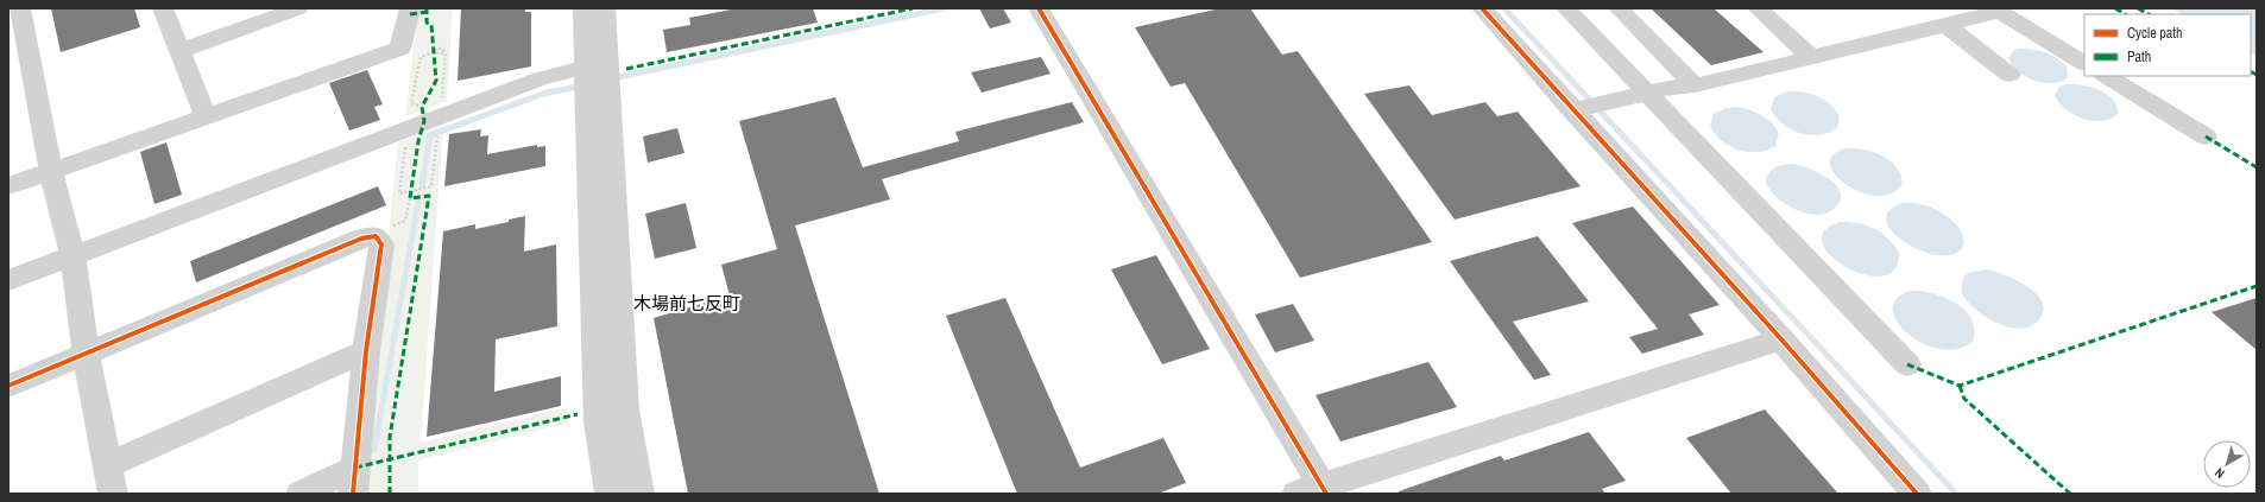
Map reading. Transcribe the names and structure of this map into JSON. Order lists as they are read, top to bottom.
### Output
{
  "districts": ["木場前七反町"],
  "legend": ["Cycle path", "Path"],
  "north": "bottom left"
}
